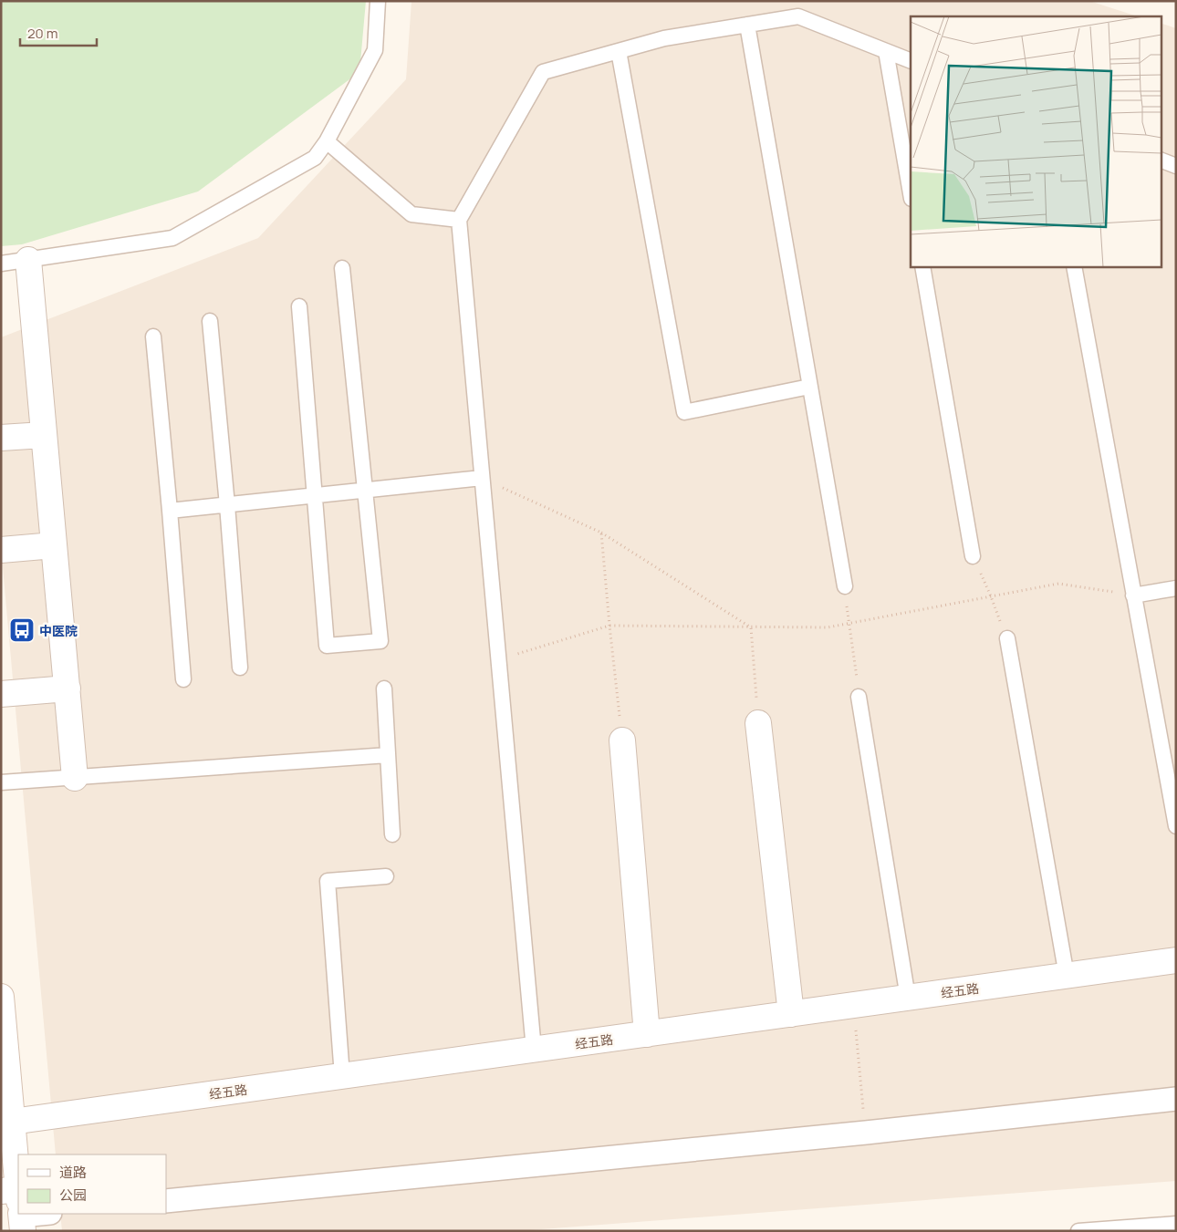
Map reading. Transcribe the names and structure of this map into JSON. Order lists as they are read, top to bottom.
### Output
{
  "streets": {
    "street": ["经五路"]
  },
  "places": {
    "bus stop": ["中医院"]
  },
  "legend": ["道路", "公园"],
  "scale_bar": "20 m"
}
